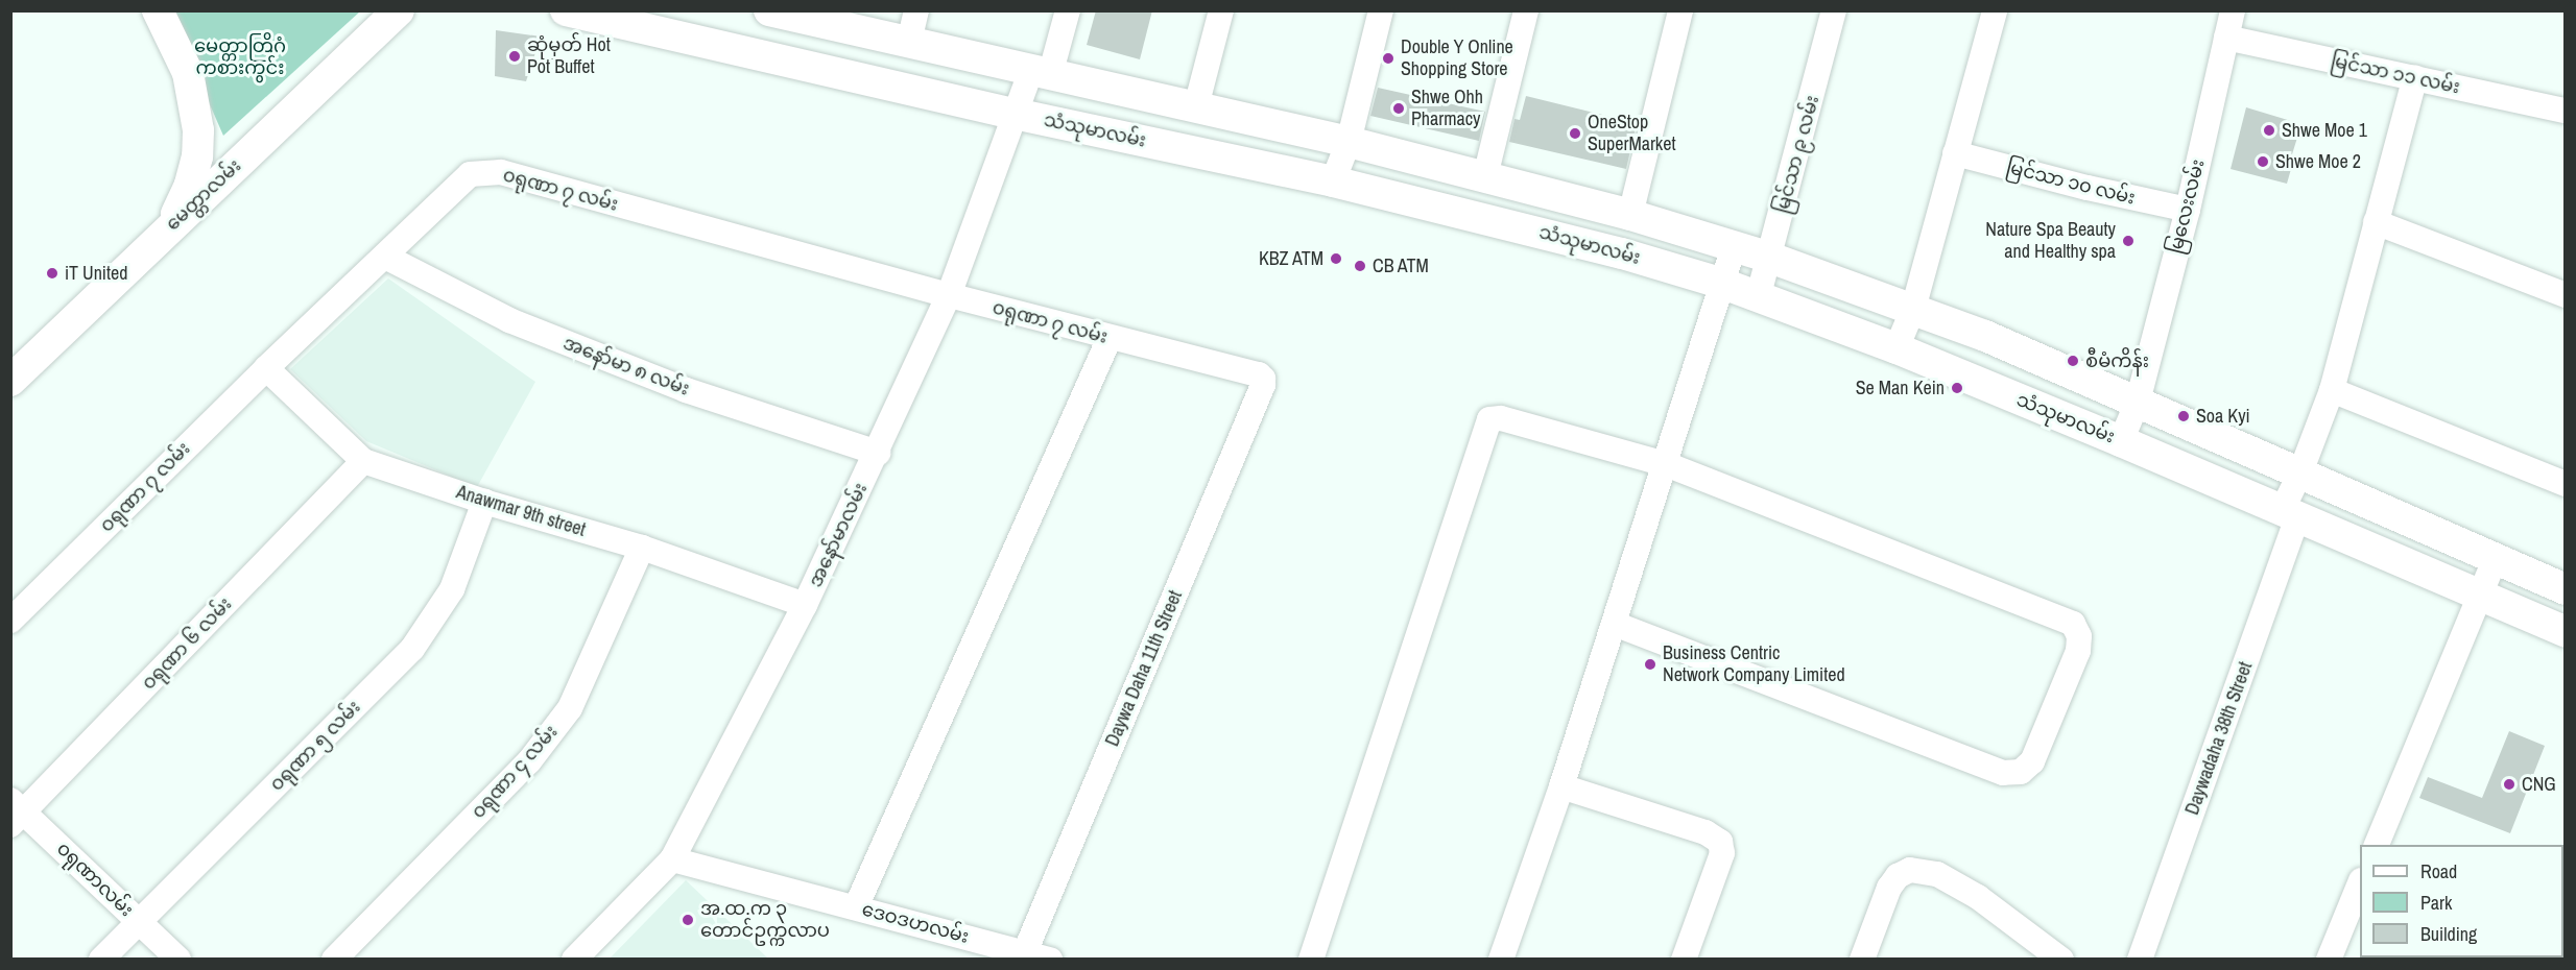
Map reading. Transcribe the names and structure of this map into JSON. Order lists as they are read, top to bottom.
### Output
{
  "streets": {
    "main road": ["သံသုမာလမ်း", "မေတ္တာလမ်း"],
    "street": [
      "မြင်သာ ၁၁ လမ်း",
      "မြင်သာ ၉ လမ်း",
      "မြင်သာ ၁၀ လမ်း",
      "၀ရုဏာ ၇ လမ်း",
      "မြလေးလမ်း",
      "အနော်မာ ၈ လမ်း",
      "Anawmar 9th street",
      "အနော်မာလမ်း",
      "၀ရုဏာ ၆ လမ်း",
      "Daywa Daha 11th Street",
      "Daywadaha 38th Street",
      "၀ရုဏာ ၅ လမ်း",
      "၀ရုဏာ ၄ လမ်း",
      "၀ရုဏာလမ်း",
      "ဒေဝဒဟလမ်း"
    ]
  },
  "crossings": [
    ["မြင်သာ ၁၁ လမ်း", "မြလေးလမ်း"],
    ["မြင်သာ ၁၁ လမ်း", "Daywadaha 38th Street"],
    ["သံသုမာလမ်း", "မြင်သာ ၉ လမ်း"],
    ["သံသုမာလမ်း", "မြလေးလမ်း"],
    ["သံသုမာလမ်း", "အနော်မာလမ်း"],
    ["သံသုမာလမ်း", "Daywadaha 38th Street"],
    ["မြင်သာ ၁၀ လမ်း", "မြလေးလမ်း"],
    ["၀ရုဏာ ၇ လမ်း", "အနော်မာ ၈ လမ်း"],
    ["၀ရုဏာ ၇ လမ်း", "Anawmar 9th street"],
    ["၀ရုဏာ ၇ လမ်း", "အနော်မာလမ်း"],
    ["၀ရုဏာ ၇ လမ်း", "Daywa Daha 11th Street"],
    ["အနော်မာ ၈ လမ်း", "အနော်မာလမ်း"],
    ["Anawmar 9th street", "အနော်မာလမ်း"],
    ["Anawmar 9th street", "၀ရုဏာ ၆ လမ်း"],
    ["Anawmar 9th street", "၀ရုဏာ ၅ လမ်း"],
    ["Anawmar 9th street", "၀ရုဏာ ၄ လမ်း"],
    ["အနော်မာလမ်း", "ဒေဝဒဟလမ်း"],
    ["၀ရုဏာ ၆ လမ်း", "၀ရုဏာလမ်း"],
    ["Daywa Daha 11th Street", "ဒေဝဒဟလမ်း"],
    ["၀ရုဏာ ၅ လမ်း", "၀ရုဏာလမ်း"]
  ],
  "parks": ["မေတ္တာတြိဂံ ကစားကွင်း"],
  "places": [
    "ဆုံမှတ် Hot Pot Buffet",
    "Double Y Online Shopping Store",
    "Shwe Ohh Pharmacy",
    "Shwe Moe 1",
    "OneStop SuperMarket",
    "Shwe Moe 2",
    "Nature Spa Beauty and Healthy spa",
    "KBZ ATM",
    "CB ATM",
    "iT United",
    "စီမံကိန်း",
    "Se Man Kein",
    "Soa Kyi",
    "Business Centric Network Company Limited",
    "CNG",
    "အ.ထ.က ၃ တောင်ဥက္ကလာပ"
  ],
  "legend": ["Road", "Park", "Building"]
}
